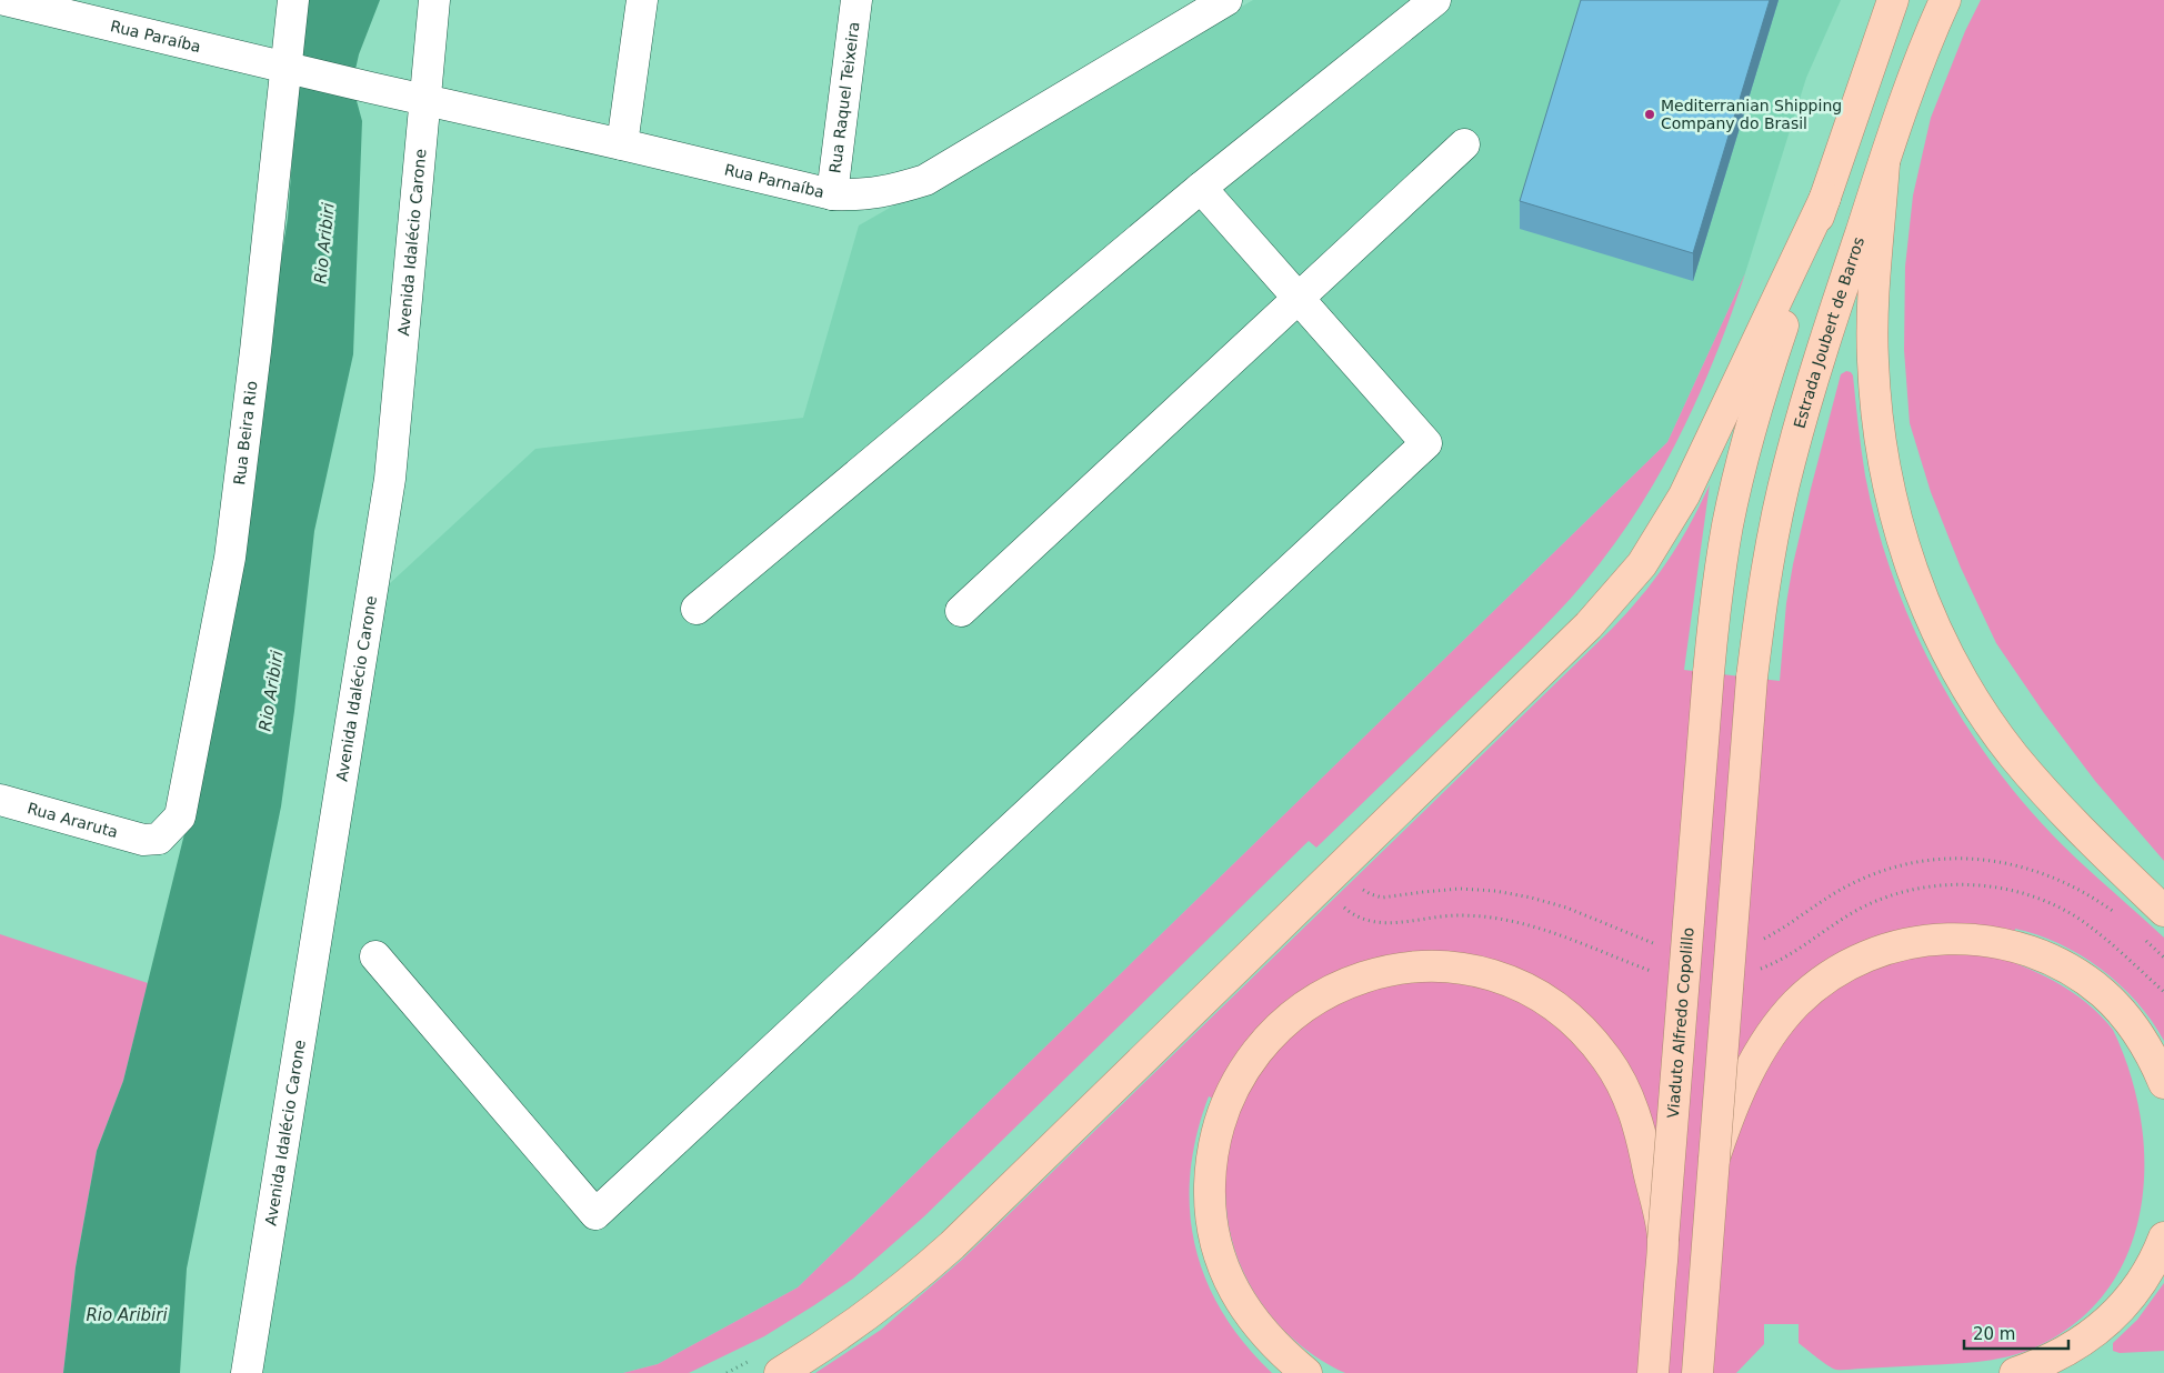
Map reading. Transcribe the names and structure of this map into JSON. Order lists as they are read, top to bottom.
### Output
{
  "streets": {
    "main road": ["Estrada Joubert de Barros", "Viaduto Alfredo Copolillo"],
    "street": [
      "Rua Paraíba",
      "Rua Raquel Teixeira",
      "Rua Parnaíba",
      "Avenida Idalécio Carone",
      "Rua Beira Rio",
      "Rua Araruta"
    ]
  },
  "crossings": [
    ["Rua Paraíba", "Rua Parnaíba"],
    ["Rua Paraíba", "Rua Beira Rio"],
    ["Rua Raquel Teixeira", "Rua Parnaíba"],
    ["Rua Parnaíba", "Avenida Idalécio Carone"],
    ["Rua Parnaíba", "Rua Beira Rio"],
    ["Rua Beira Rio", "Rua Araruta"]
  ],
  "water": ["Rio Aribiri"],
  "places": ["Mediterranian Shipping Company do Brasil"],
  "scale_bar": "20 m"
}
